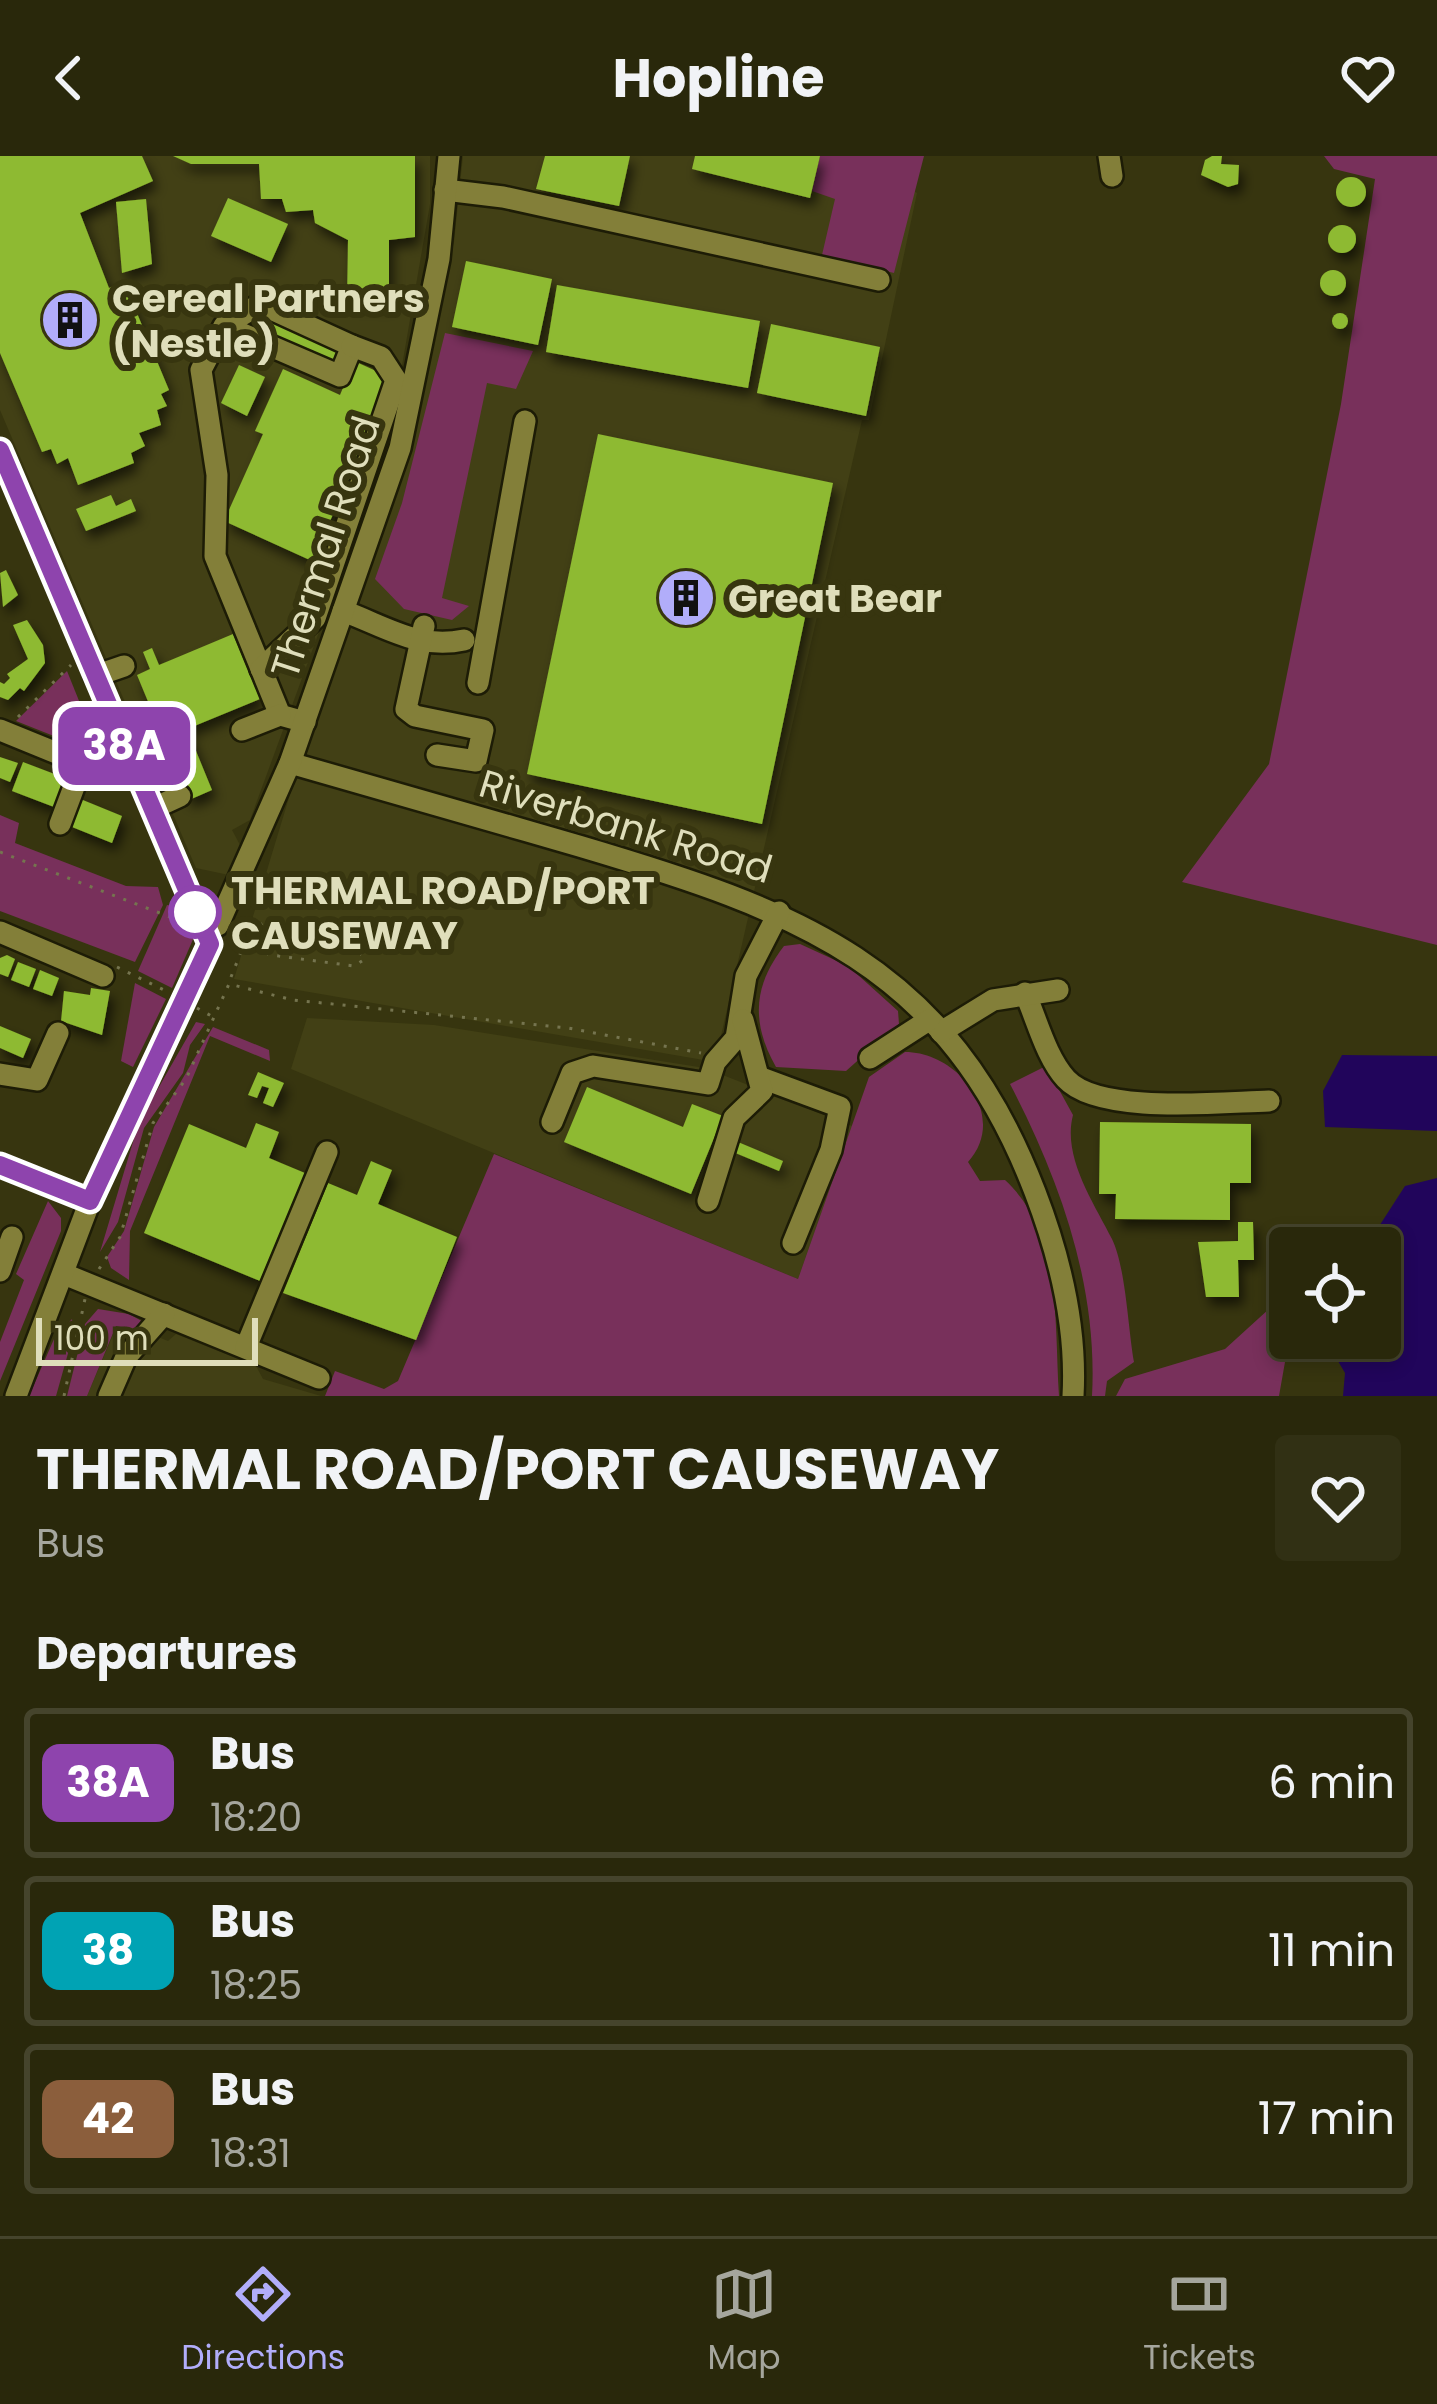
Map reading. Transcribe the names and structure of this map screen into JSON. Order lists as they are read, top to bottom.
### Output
{
  "streets": {
    "street": ["Thermal Road", "Riverbank Road"]
  },
  "crossings": [
    ["Thermal Road", "Riverbank Road"]
  ],
  "places": {
    "building": ["Cereal Partners (Nestle)", "Great Bear"],
    "other": ["THERMAL ROAD/PORT CAUSEWAY"]
  },
  "lines": ["bus line 38A"],
  "scale_bar": "100 m",
  "page": {
    "header": "Hopline",
    "on_map": "38A",
    "scale": "100 m",
    "heading": [
      ["THERMAL ROAD/PORT CAUSEWAY", "Bus"],
      "Departures"
    ],
    "list": [
      {
        "mark": "38A",
        "name": "Bus",
        "note": "18:20",
        "value": "6 min"
      },
      {
        "mark": "38",
        "name": "Bus",
        "note": "18:25",
        "value": "11 min"
      },
      {
        "mark": "42",
        "name": "Bus",
        "note": "18:31",
        "value": "17 min"
      }
    ],
    "tabs": ["Directions", "Map", "Tickets"]
  }
}
